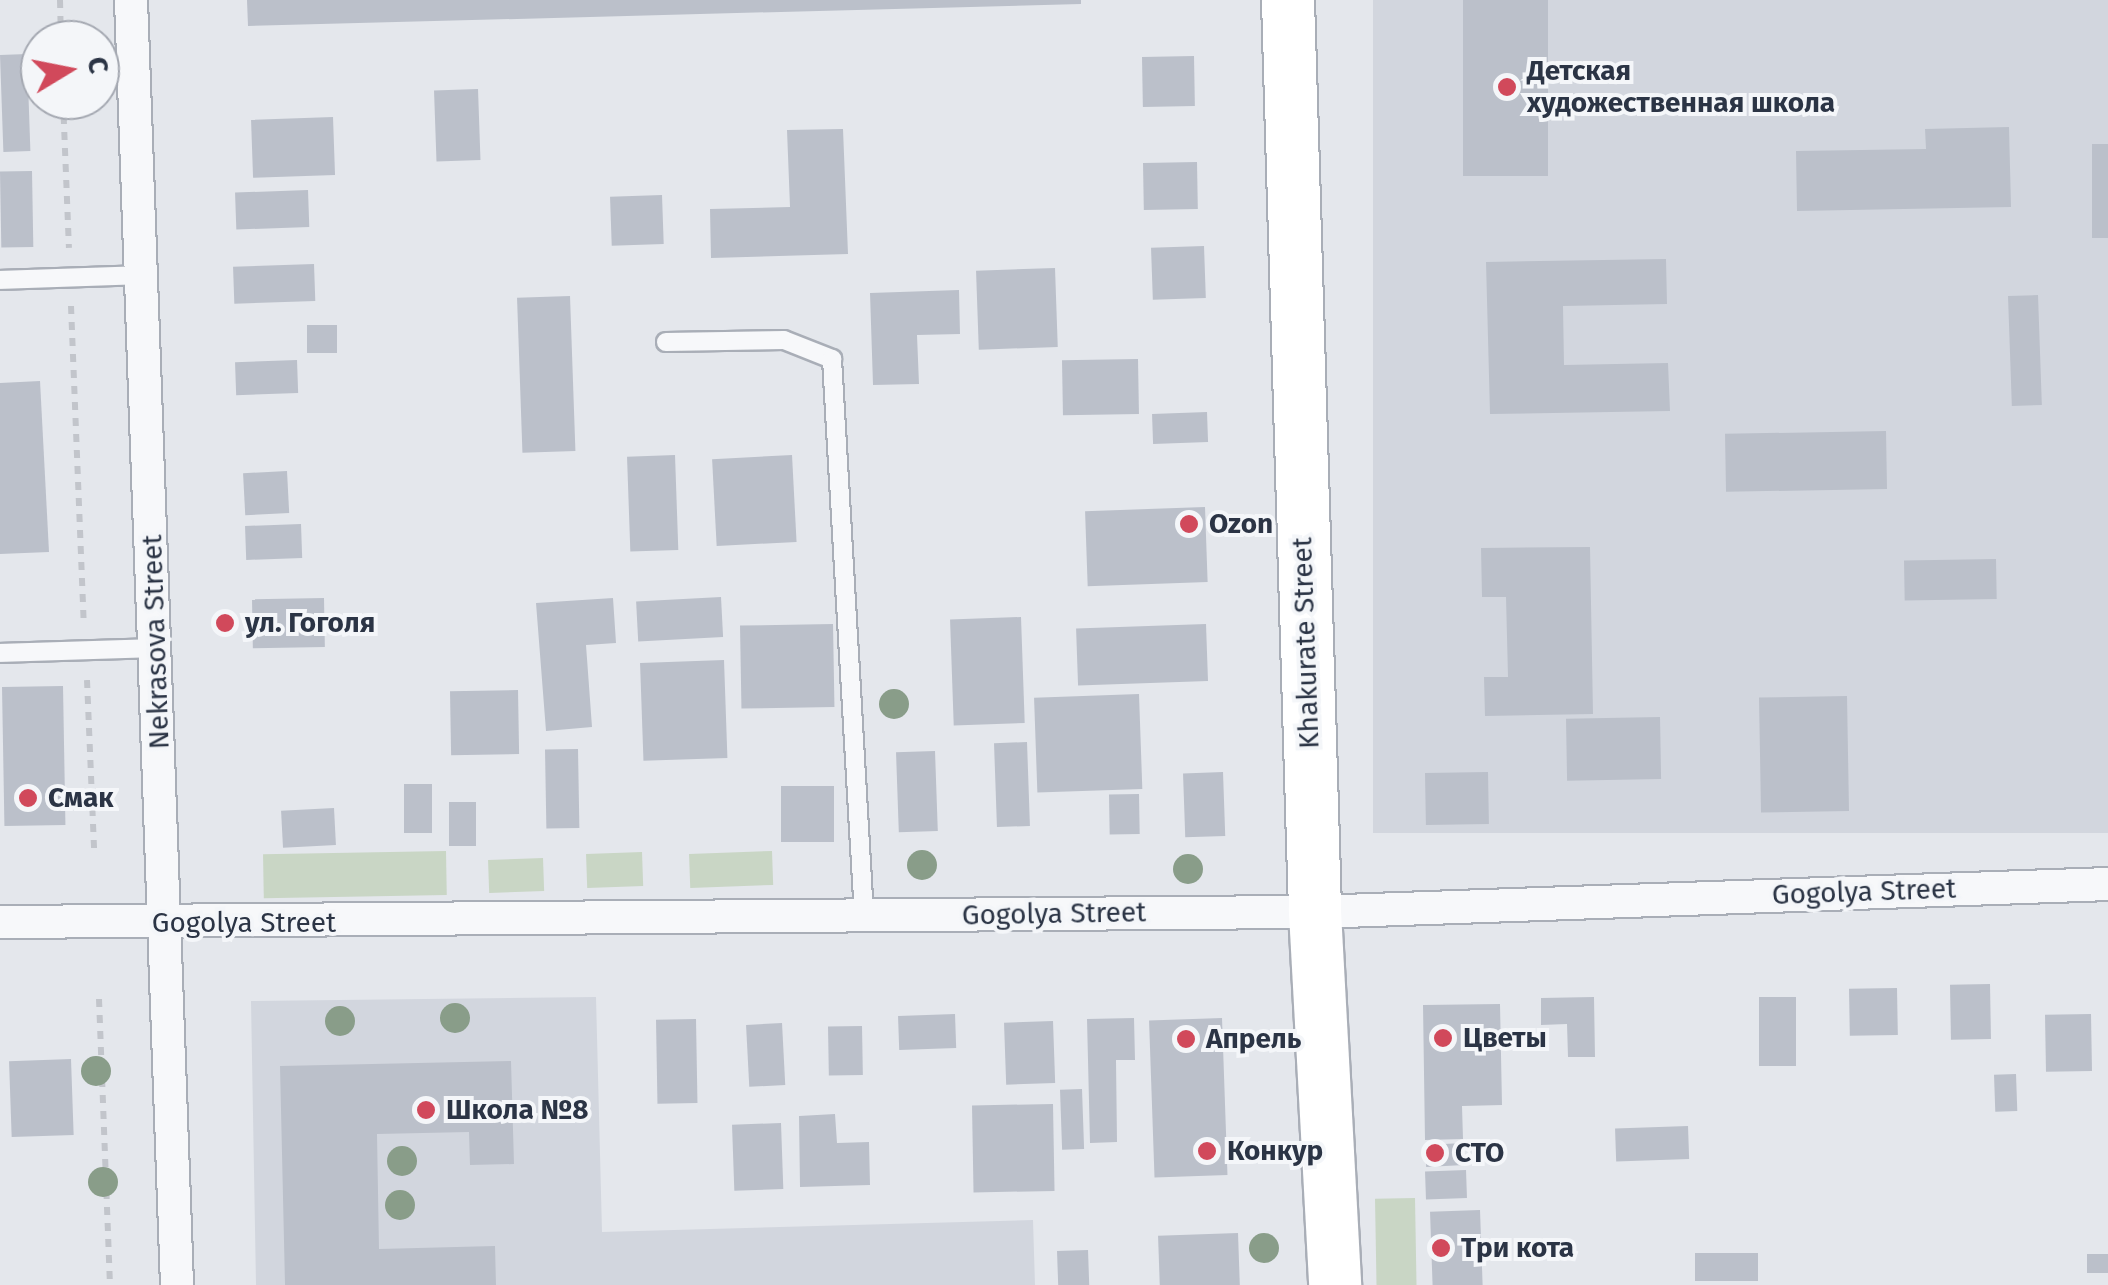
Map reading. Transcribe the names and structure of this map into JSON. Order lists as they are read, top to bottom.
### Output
{
  "streets": {
    "main road": ["Khakurate Street"],
    "street": ["Nekrasova Street", "Gogolya Street"]
  },
  "crossings": [
    ["Nekrasova Street", "Gogolya Street"],
    ["Khakurate Street", "Gogolya Street"]
  ],
  "places": [
    "Детская художественная школа",
    "Ozon",
    "ул. Гоголя",
    "Смак",
    "Цветы",
    "Апрель",
    "Школа №8",
    "Конкур",
    "СТО",
    "Три кота"
  ],
  "north": "right"
}
